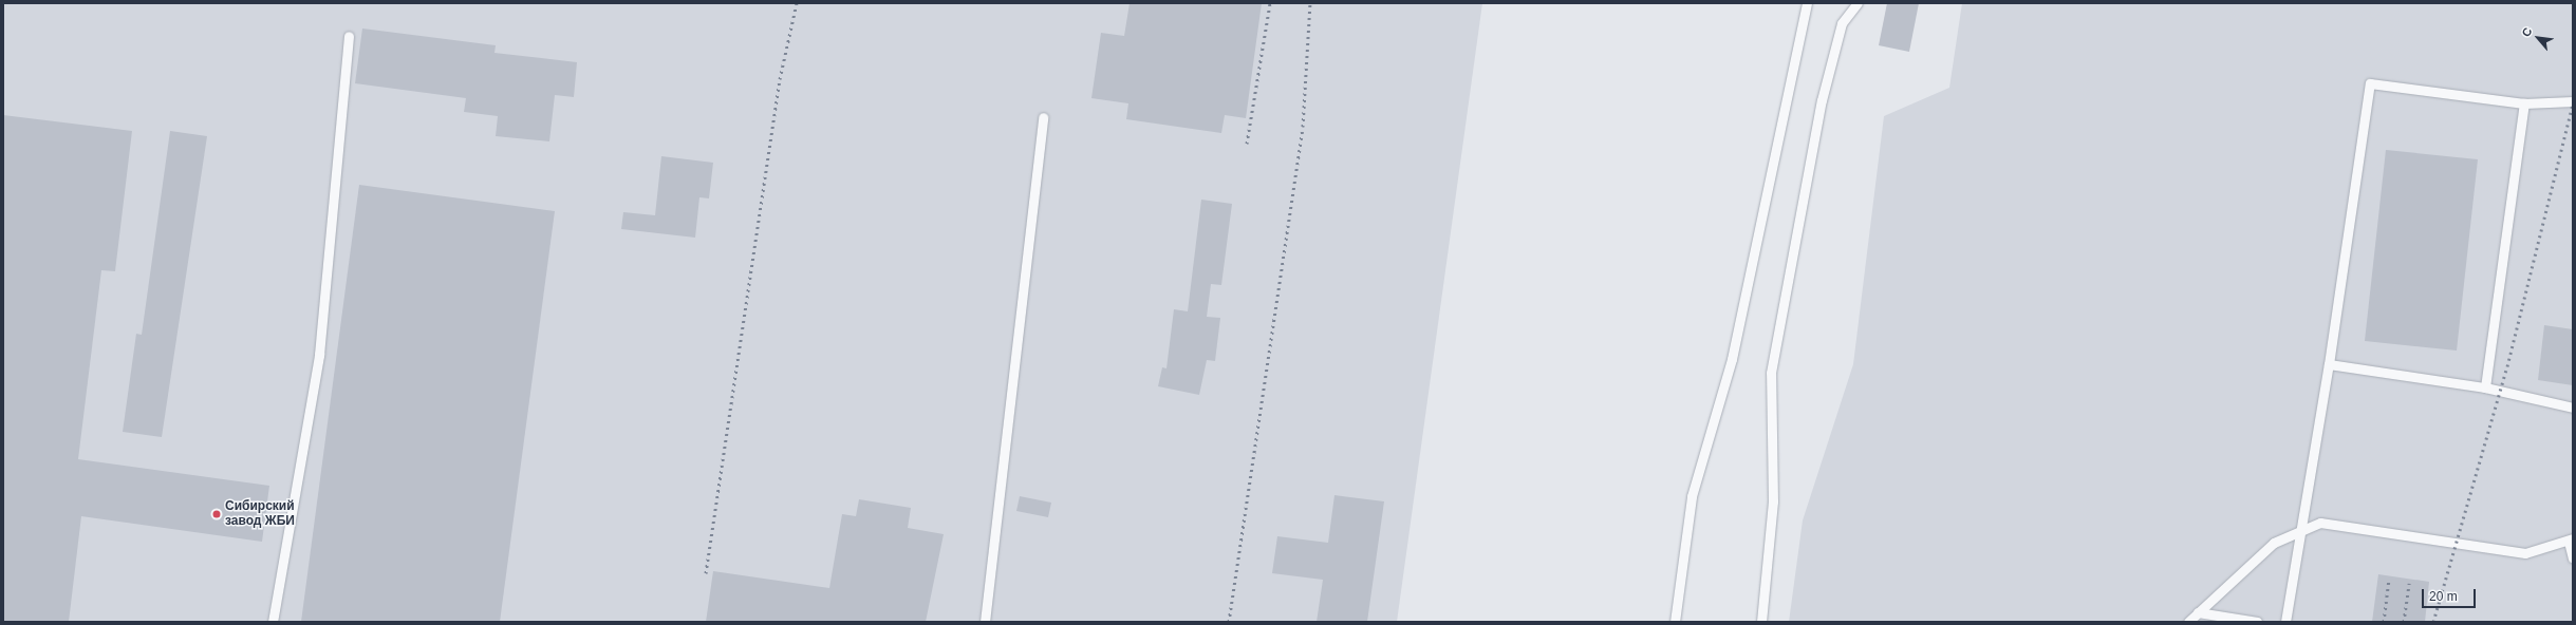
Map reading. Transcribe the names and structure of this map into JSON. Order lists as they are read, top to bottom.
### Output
{
  "places": ["Сибирский завод ЖБИ"],
  "scale_bar": "20 m",
  "north": "top left"
}
